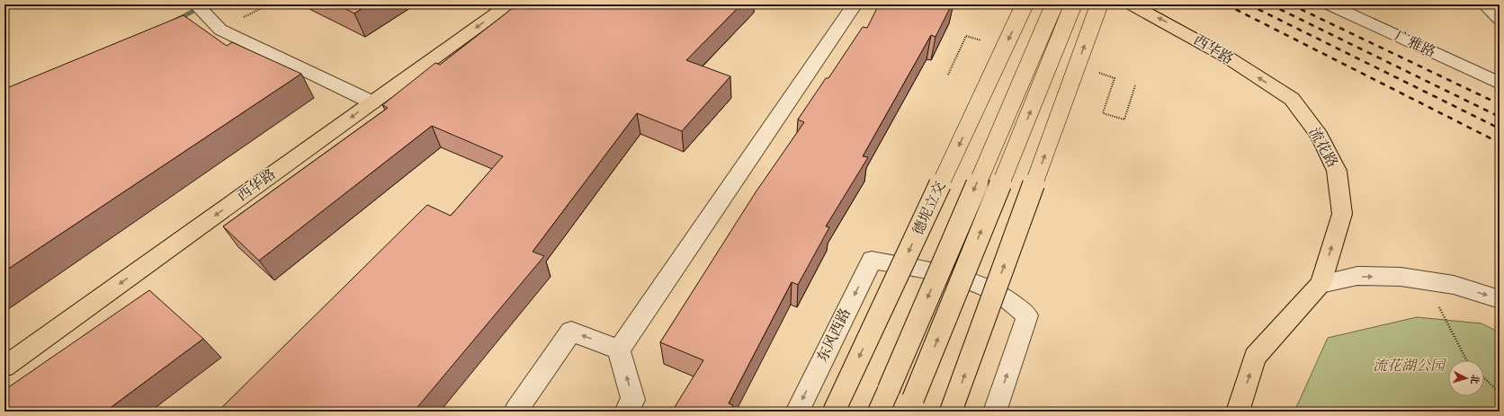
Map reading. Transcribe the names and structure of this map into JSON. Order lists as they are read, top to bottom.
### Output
{
  "streets": {
    "main road": ["西华路", "流花路", "德坭立交"],
    "street": ["广雅路", "东风西路"]
  },
  "crossings": [
    ["西华路", "流花路"]
  ],
  "one_way": ["西华路", "流花路"],
  "parks": ["流花湖公园"],
  "north": "right"
}
